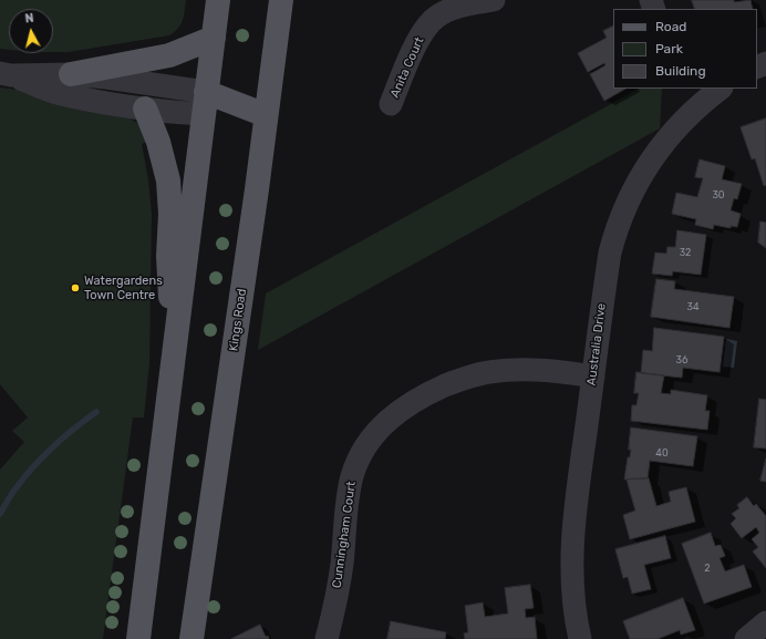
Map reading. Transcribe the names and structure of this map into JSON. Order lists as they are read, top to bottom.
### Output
{
  "streets": {
    "main road": ["Kings Road"],
    "street": ["Anita Court", "Australia Drive", "Cunningham Court"]
  },
  "crossings": [
    ["Australia Drive", "Cunningham Court"]
  ],
  "places": ["Watergardens Town Centre"],
  "house_numbers": [
    "30",
    "32",
    "34",
    "36",
    "40",
    "2"
  ],
  "legend": ["Road", "Park", "Building"],
  "north": "top"
}
